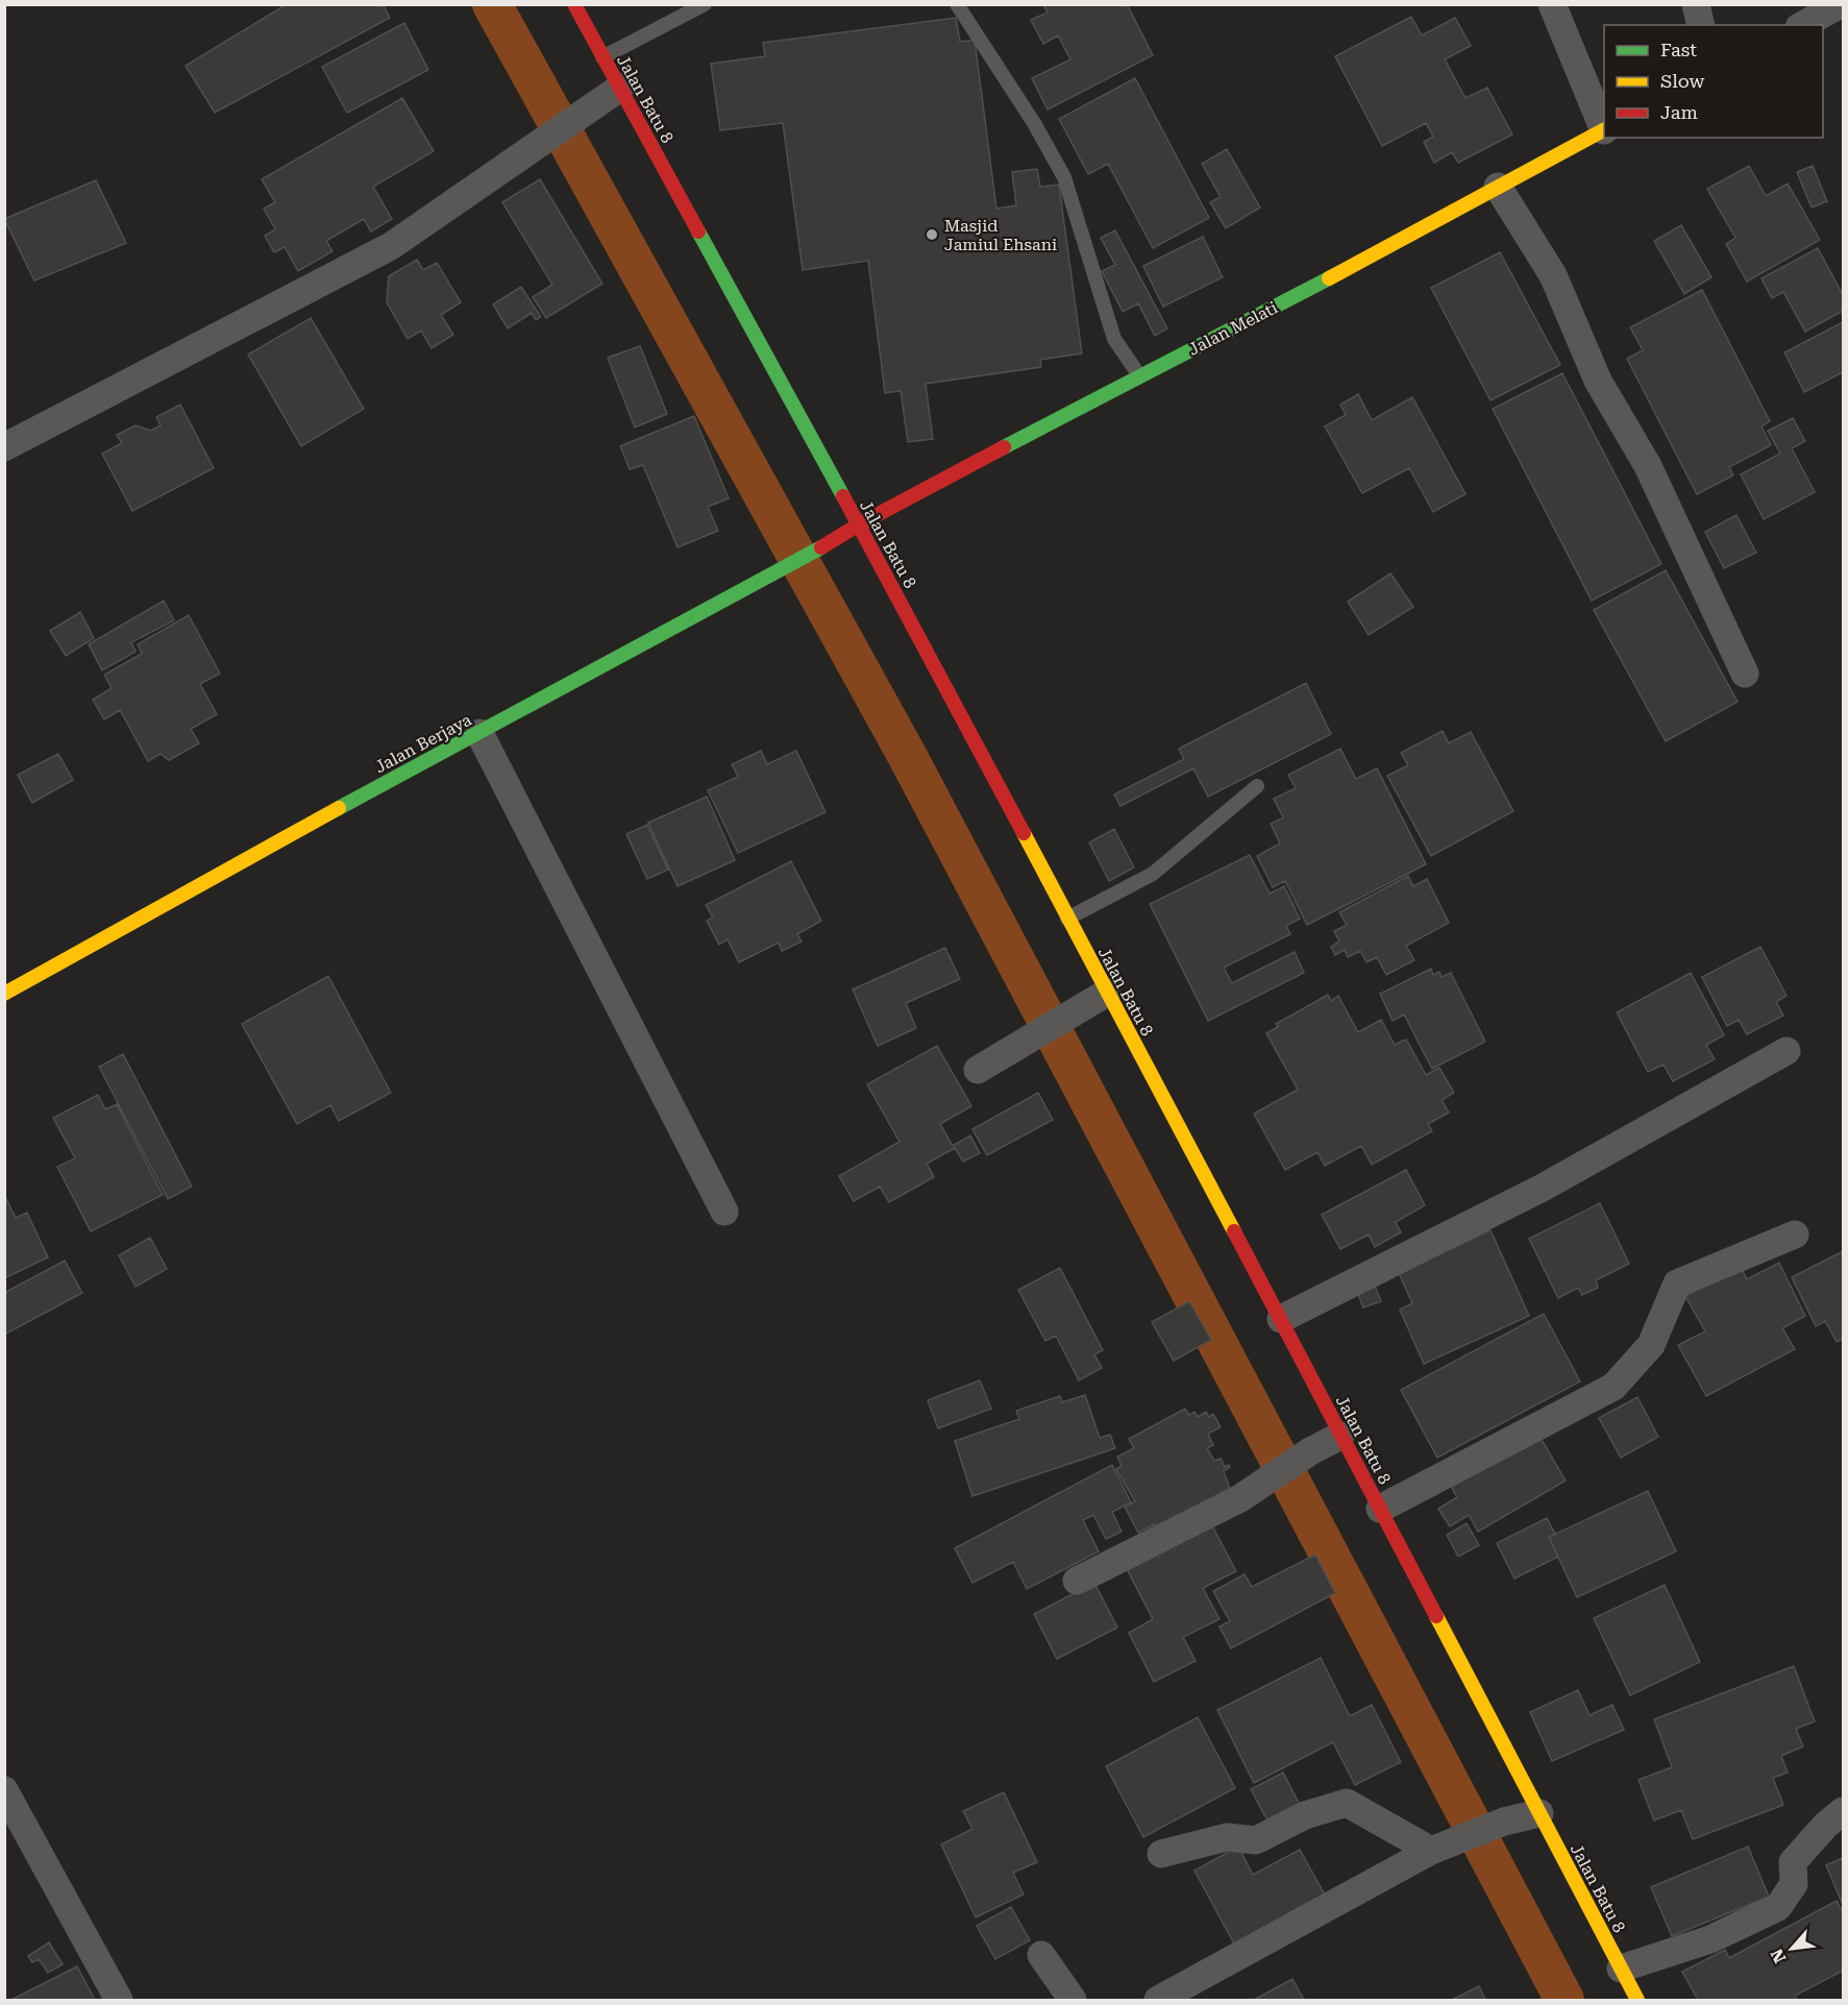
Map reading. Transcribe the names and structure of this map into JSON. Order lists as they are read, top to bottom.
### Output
{
  "streets": {
    "street": ["Jalan Batu 8", "Jalan Melati", "Jalan Berjaya"]
  },
  "crossings": [
    ["Jalan Batu 8", "Jalan Melati"],
    ["Jalan Batu 8", "Jalan Berjaya"],
    ["Jalan Melati", "Jalan Berjaya"]
  ],
  "places": ["Masjid Jamiul Ehsani"],
  "legend": ["Fast", "Slow", "Jam"],
  "north": "bottom left"
}
